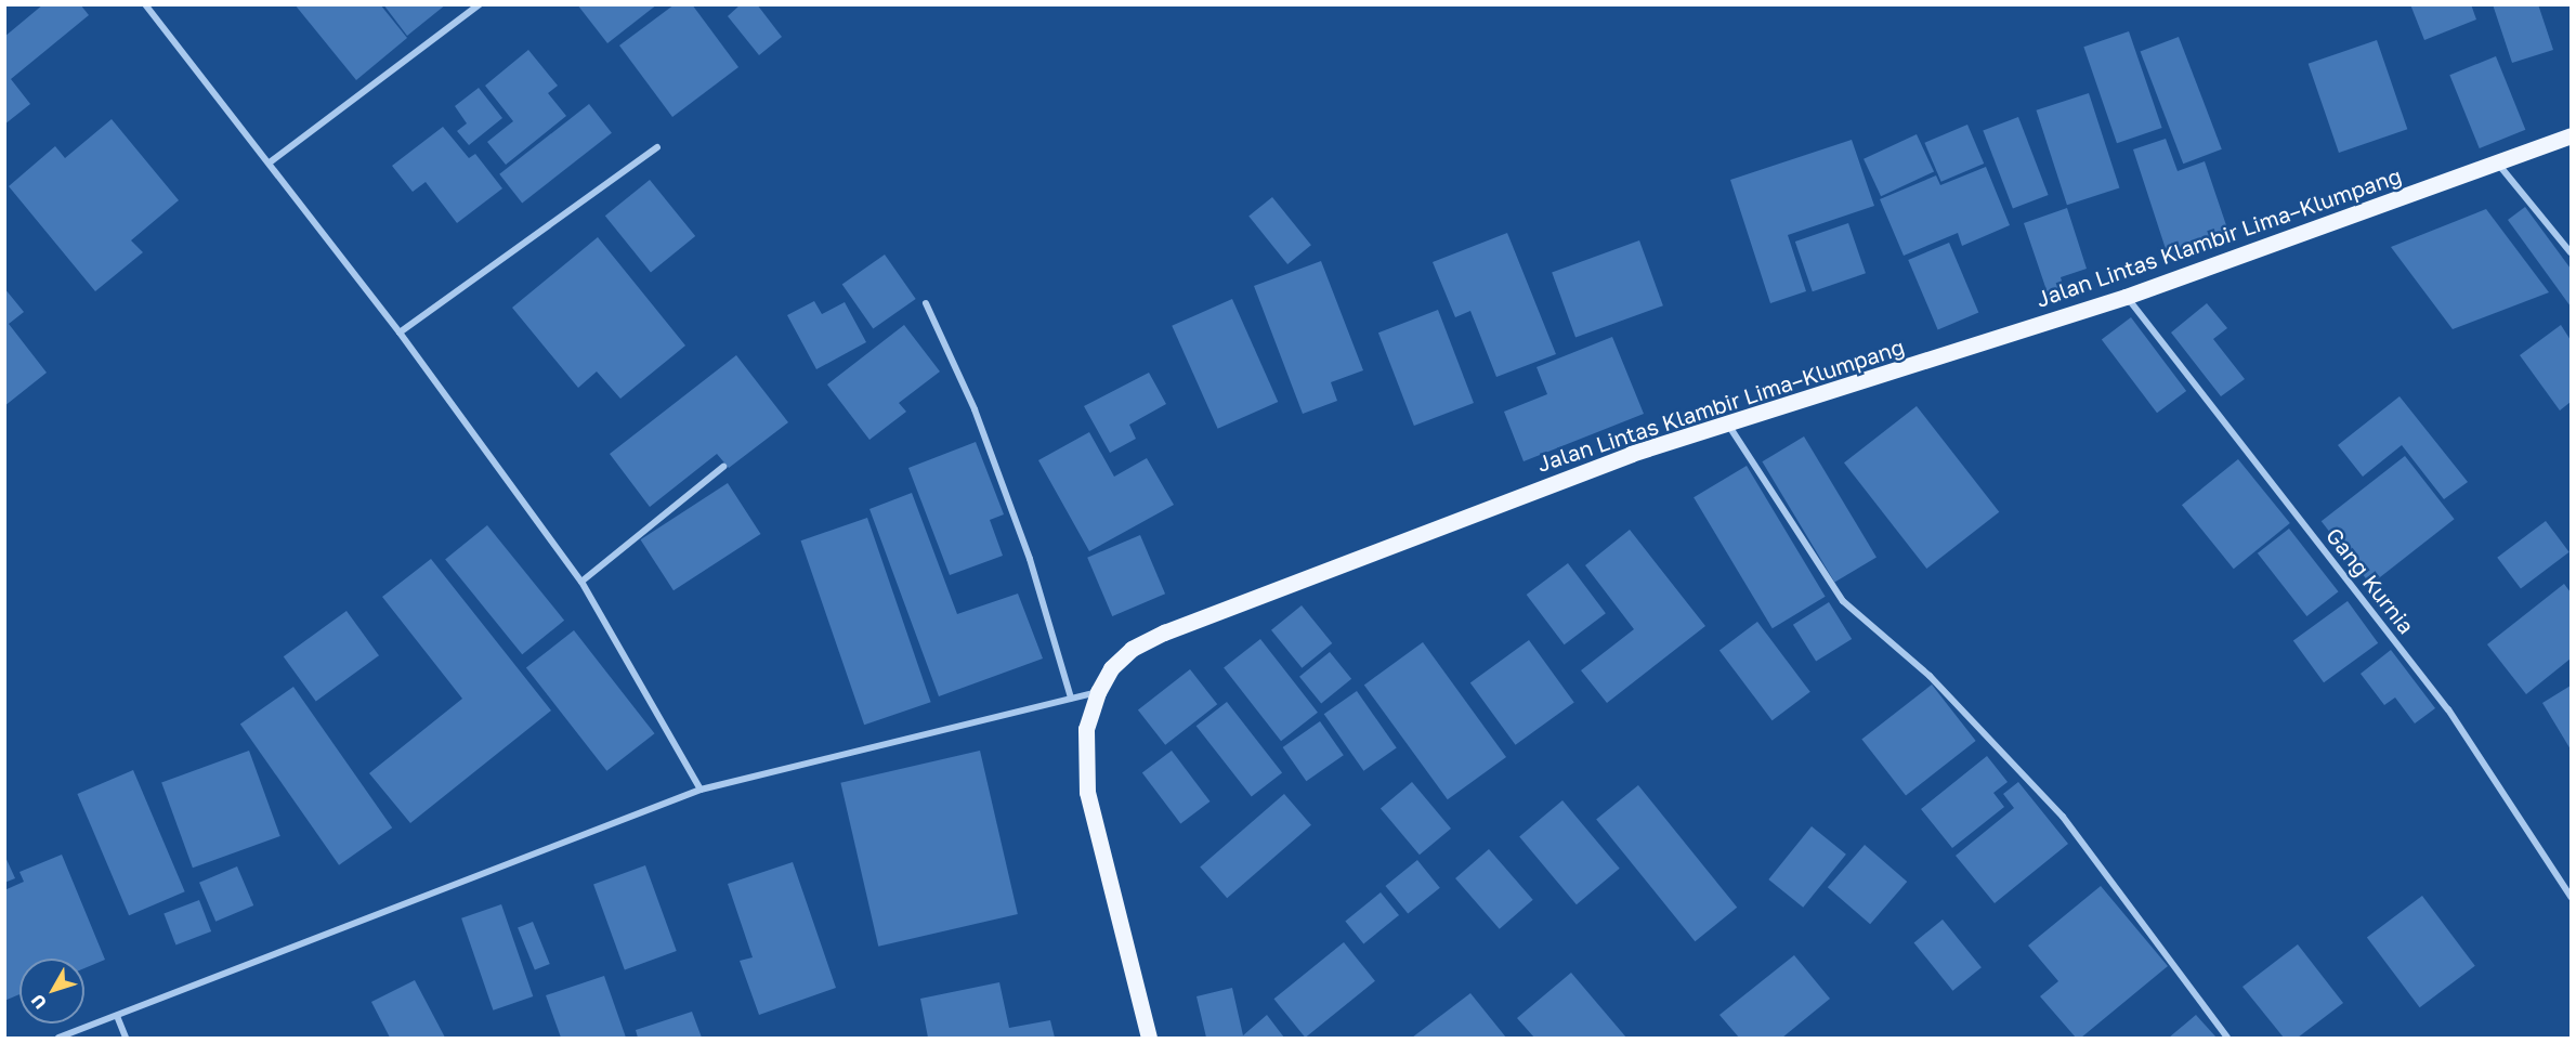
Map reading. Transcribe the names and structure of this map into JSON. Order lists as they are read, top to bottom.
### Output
{
  "streets": {
    "main road": ["Jalan Lintas Klambir Lima–Klumpang"],
    "street": ["Gang Kurnia"]
  },
  "crossings": [
    ["Jalan Lintas Klambir Lima–Klumpang", "Gang Kurnia"]
  ],
  "north": "bottom left"
}
